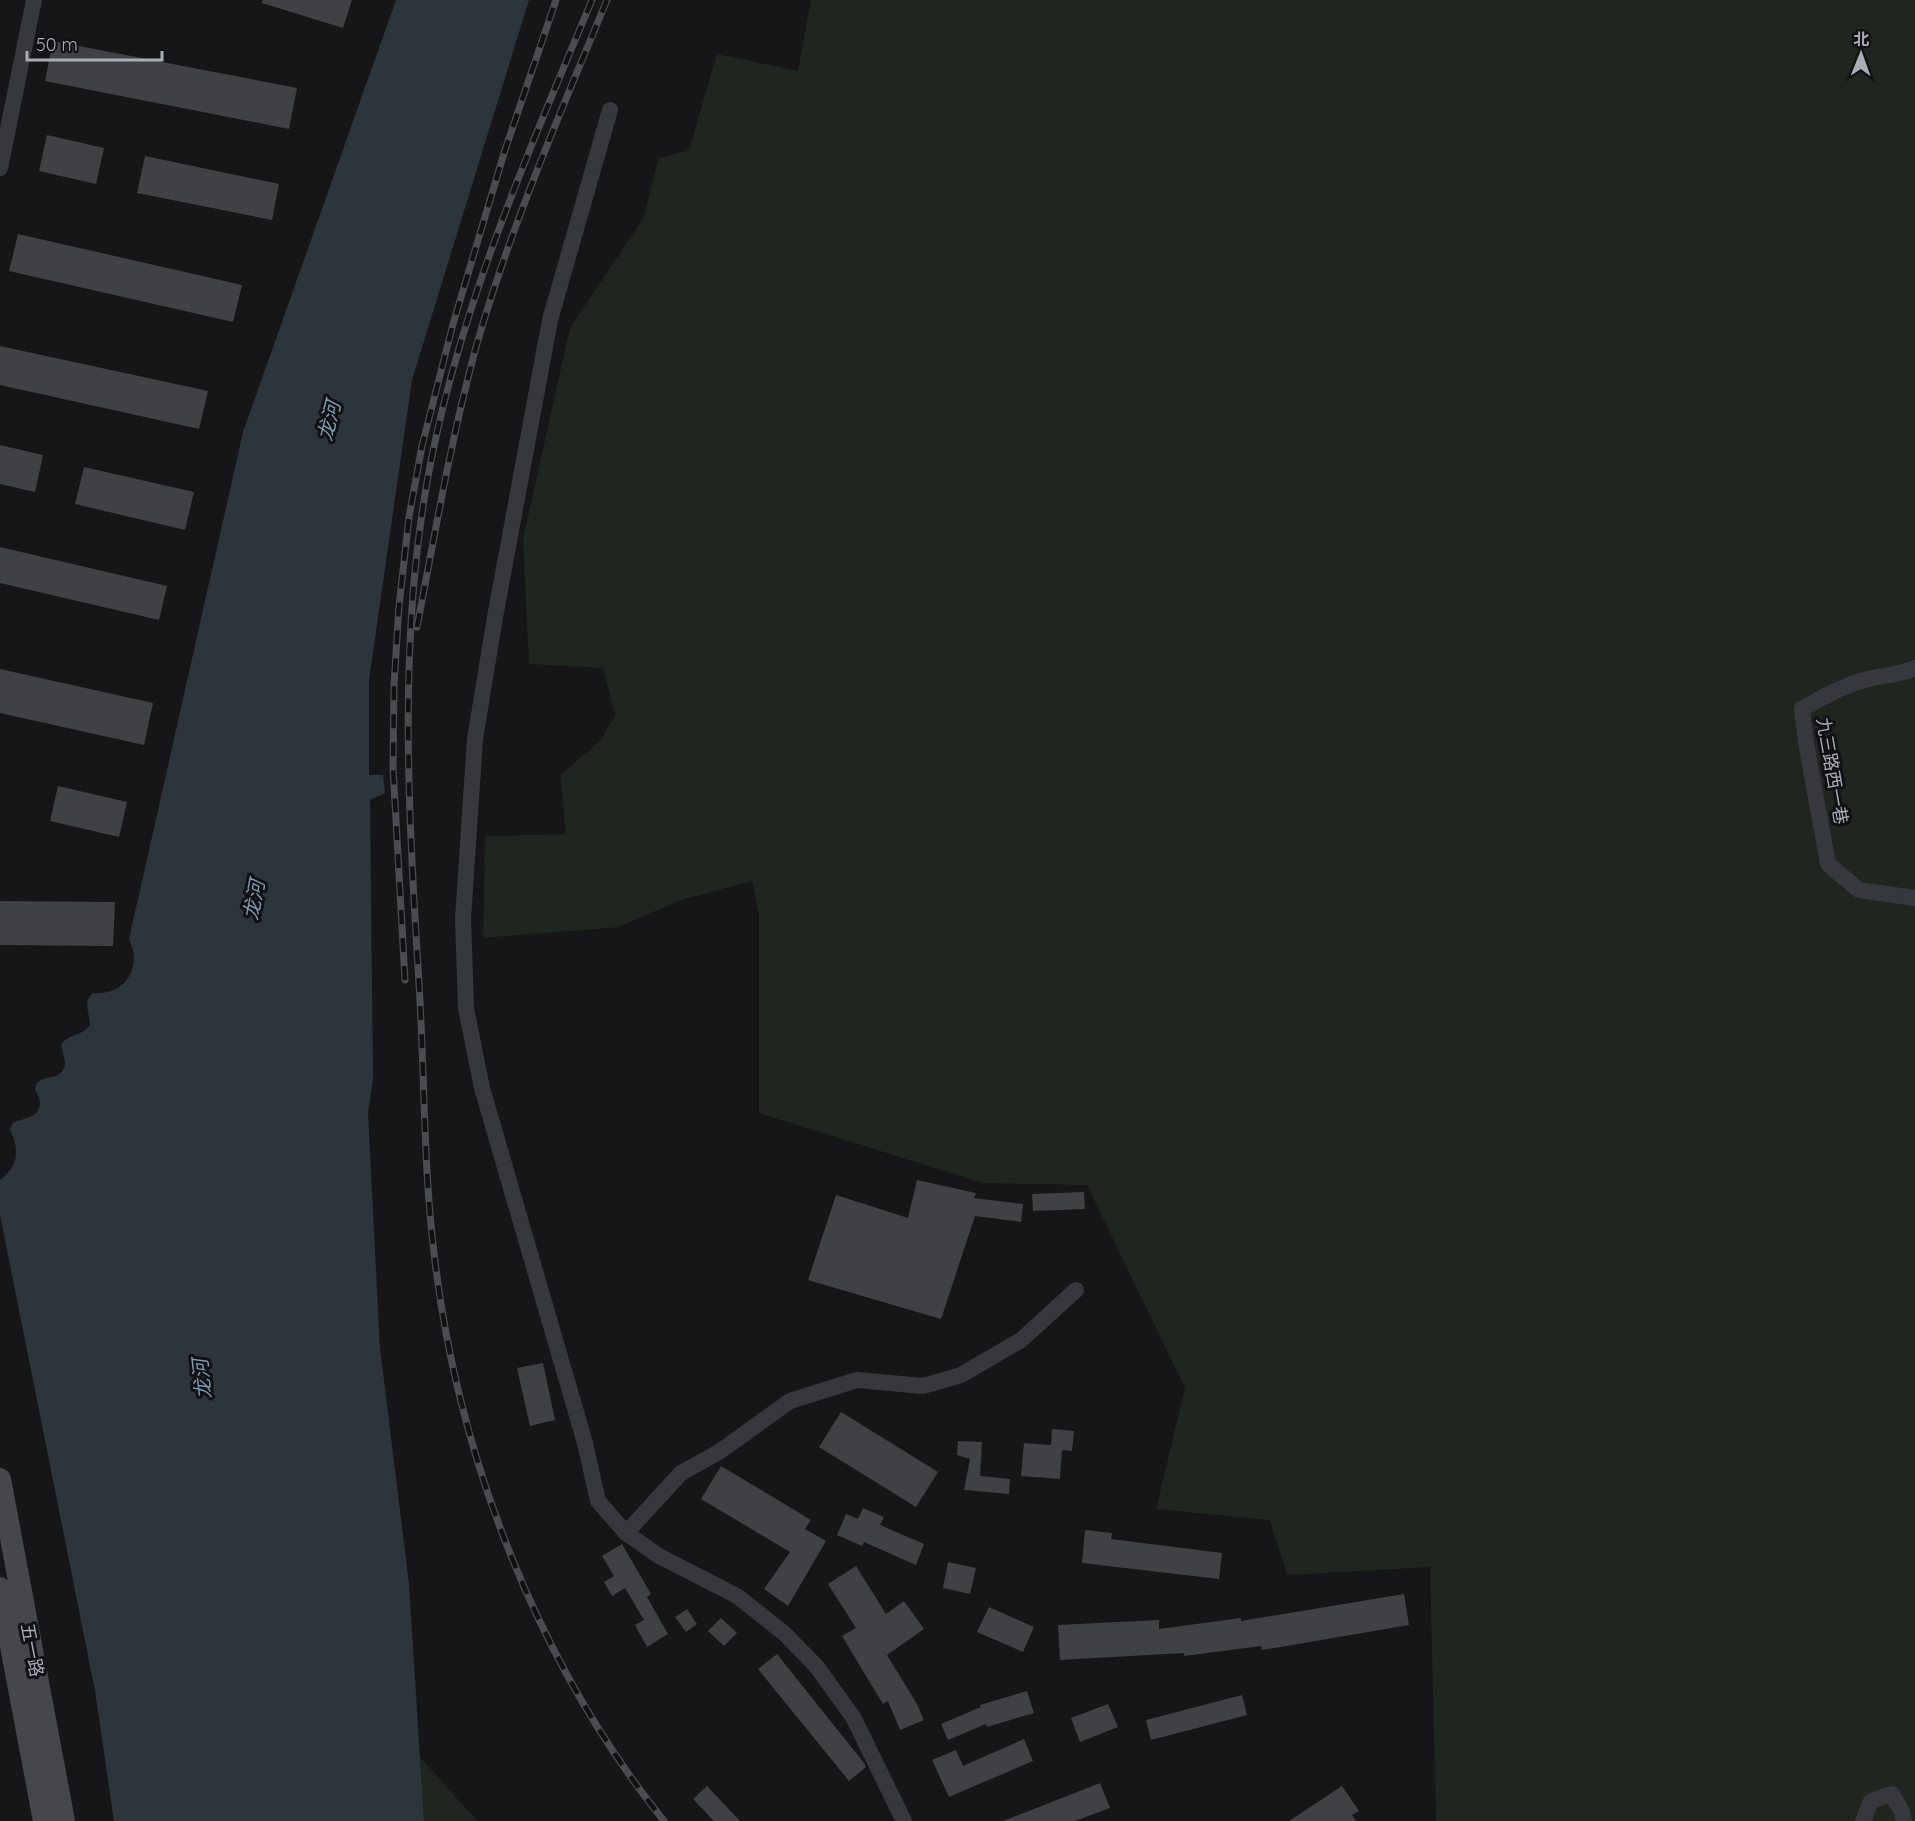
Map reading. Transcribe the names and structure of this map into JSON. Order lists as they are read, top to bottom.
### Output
{
  "streets": {
    "main road": ["五一路"],
    "street": ["九三路西一巷"]
  },
  "water": ["龙河"],
  "scale_bar": "50 m",
  "north": "top"
}
